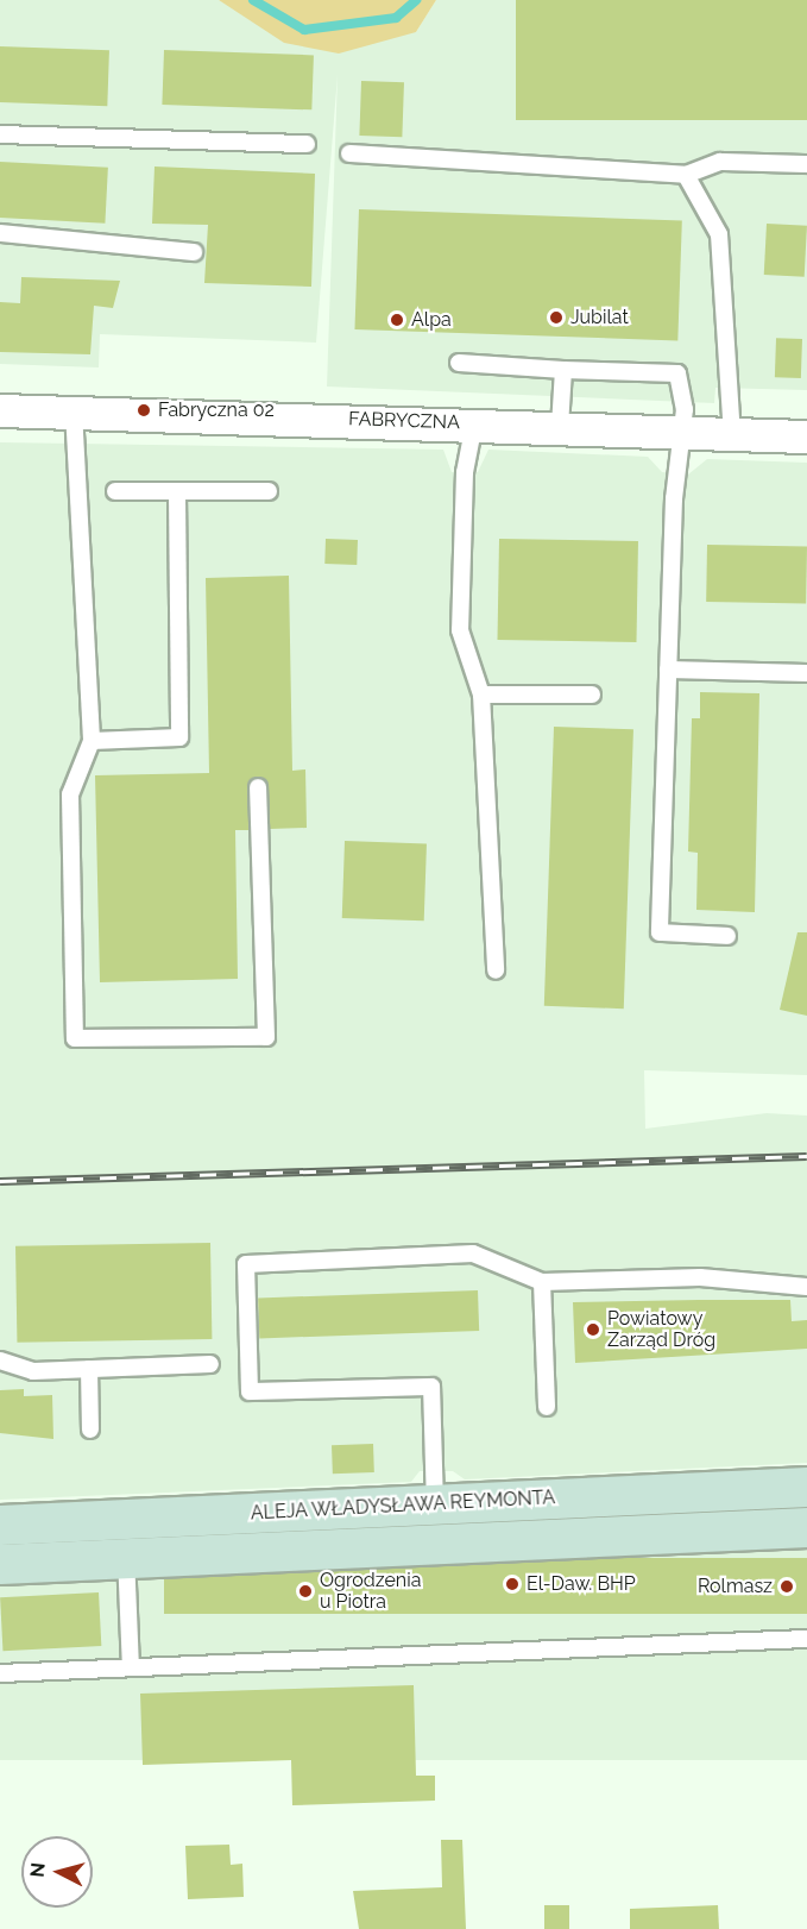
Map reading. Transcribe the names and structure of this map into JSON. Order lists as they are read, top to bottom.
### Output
{
  "streets": {
    "street": ["FABRYCZNA", "ALEJA WŁADYSŁAWA REYMONTA"]
  },
  "places": [
    "Jubilat",
    "Alpa",
    "Fabryczna 02",
    "Powiatowy Zarząd Dróg",
    "El-Daw. BHP",
    "Rolmasz",
    "Ogrodzenia u Piotra"
  ],
  "north": "left"
}
